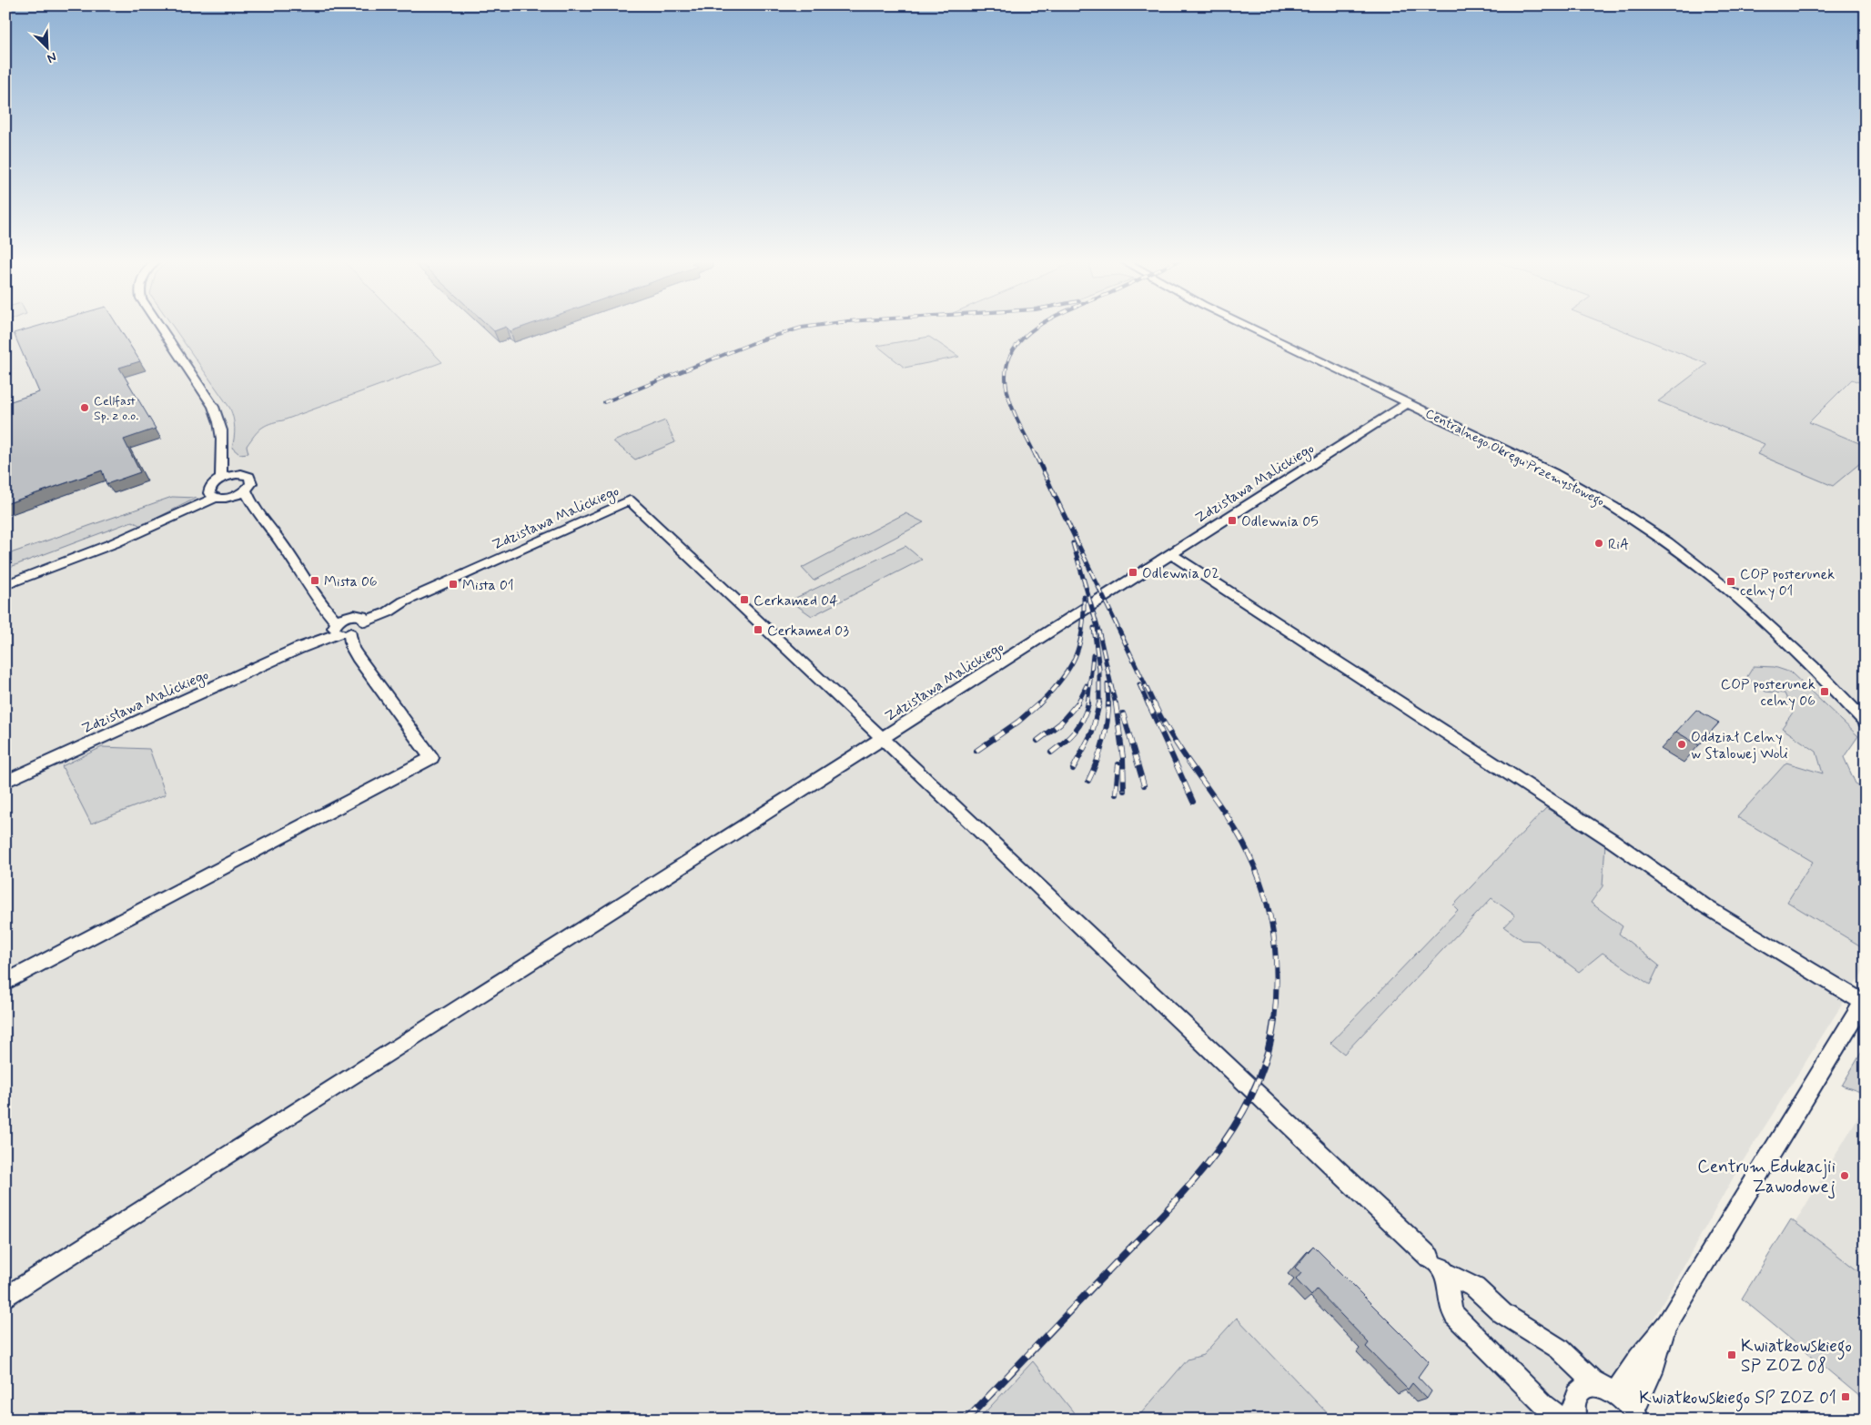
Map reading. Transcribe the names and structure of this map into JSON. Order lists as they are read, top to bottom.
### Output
{
  "streets": {
    "street": ["Centralnego Okręgu Przemysłowego", "Zdzisława Malickiego"]
  },
  "crossings": [
    ["Centralnego Okręgu Przemysłowego", "Zdzisława Malickiego"]
  ],
  "places": {
    "other": [
      "Cellfast Sp. z o.o.",
      "RiA",
      "Oddział Celny w Stalowej Woli",
      "Centrum Edukacjii Zawodowej"
    ],
    "transit": [
      "Odlewnia 05",
      "Odlewnia 02",
      "Mista 06",
      "COP posterunek celny 01",
      "Mista 01",
      "Cerkamed 04",
      "Cerkamed 03",
      "COP posterunek celny 06",
      "Kwiatkowskiego SP ZOZ 08",
      "Kwiatkowskiego SP ZOZ 01"
    ]
  },
  "north": "bottom right"
}
